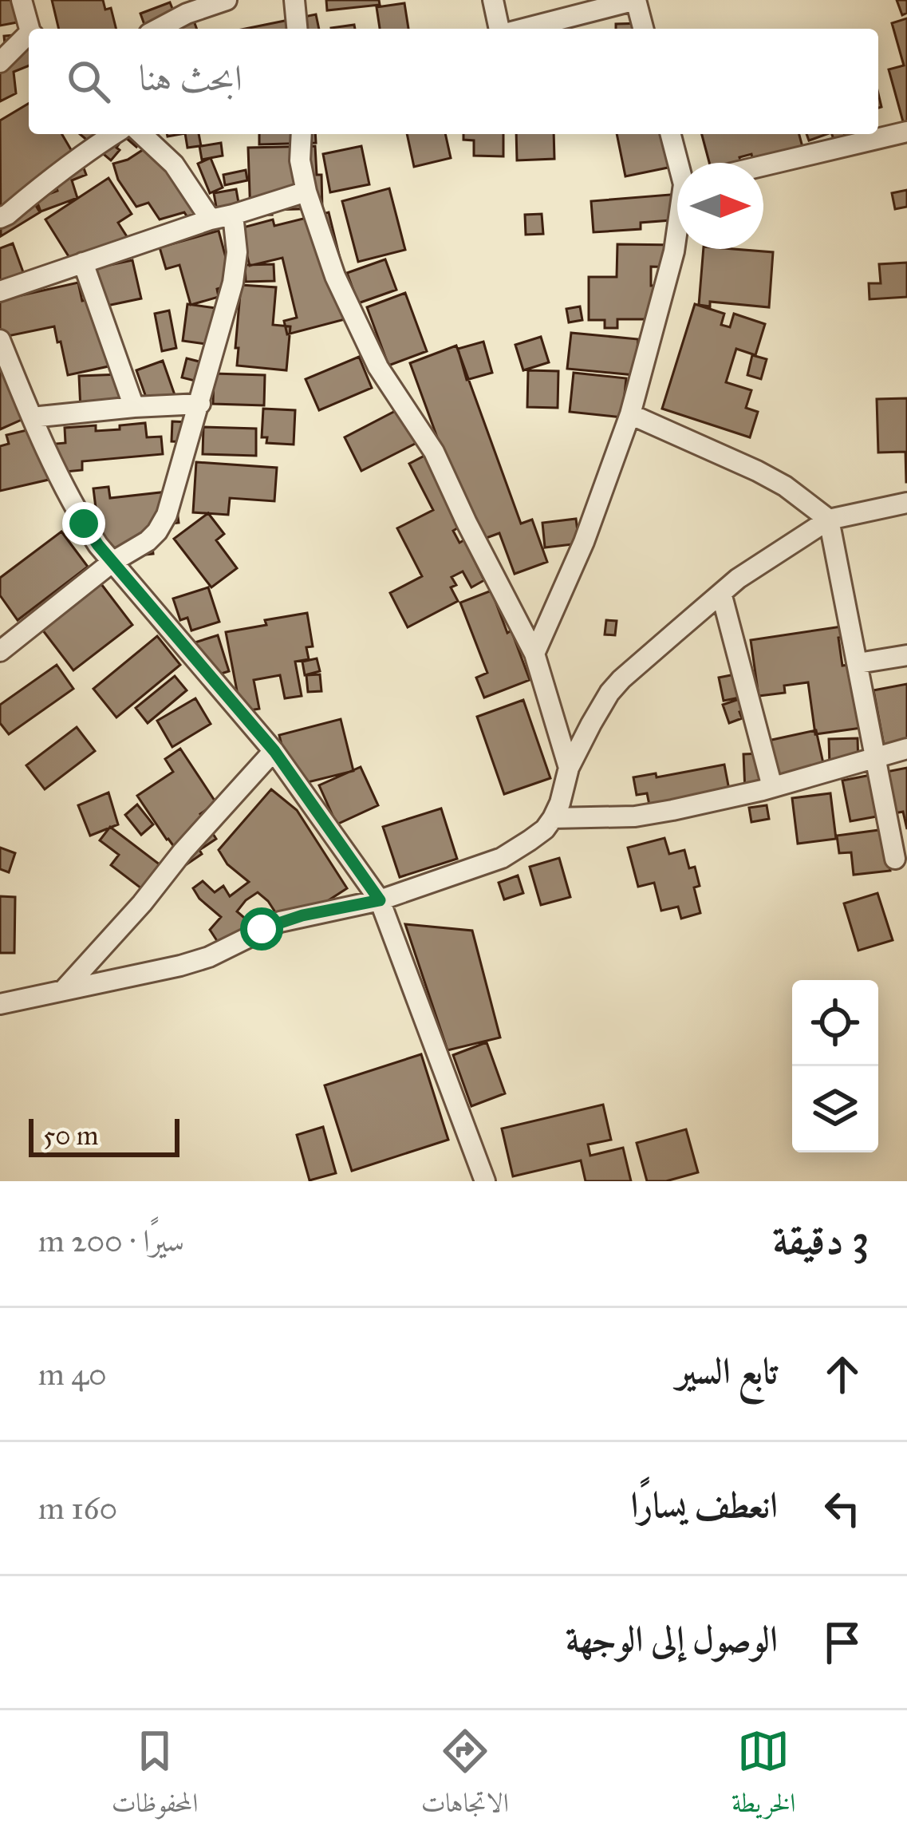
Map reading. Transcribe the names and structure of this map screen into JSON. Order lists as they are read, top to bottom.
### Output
{
  "scale_bar": "50 m",
  "north": "right",
  "page": {
    "search": "ابحث هنا",
    "scale": "50 m",
    "heading": ["3 دقيقة", "سيرًا · 200 m"],
    "list": [
      ["تابع السير", "40 m"],
      ["انعطف يسارًا", "160 m"],
      "الوصول إلى الوجهة"
    ],
    "nav": ["الخريطة", "الاتجاهات", "المحفوظات"]
  }
}
